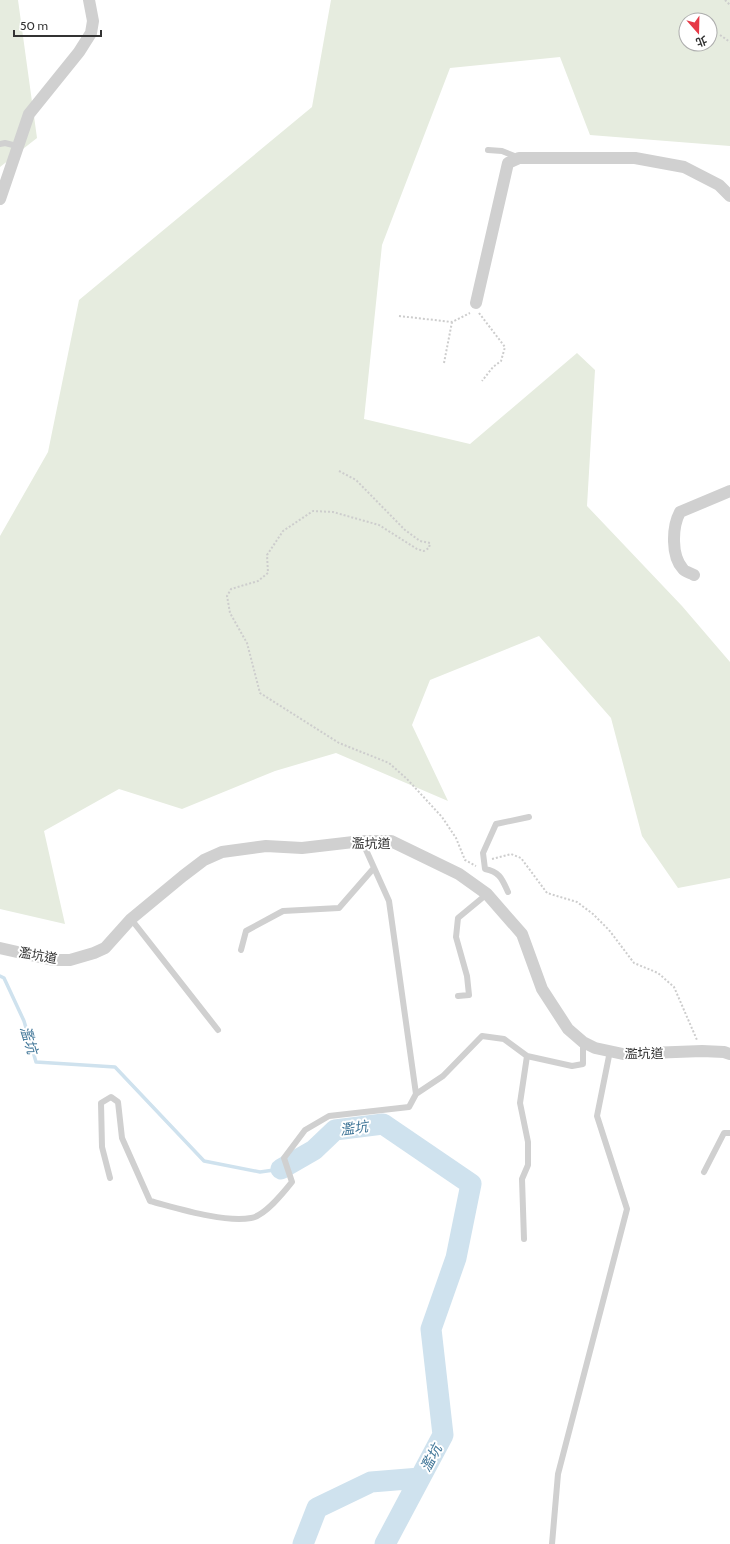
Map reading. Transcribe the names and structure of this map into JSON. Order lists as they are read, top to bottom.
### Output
{
  "streets": {
    "street": ["濫坑道"]
  },
  "water": ["濫坑"],
  "scale_bar": "50 m",
  "north": "bottom"
}
